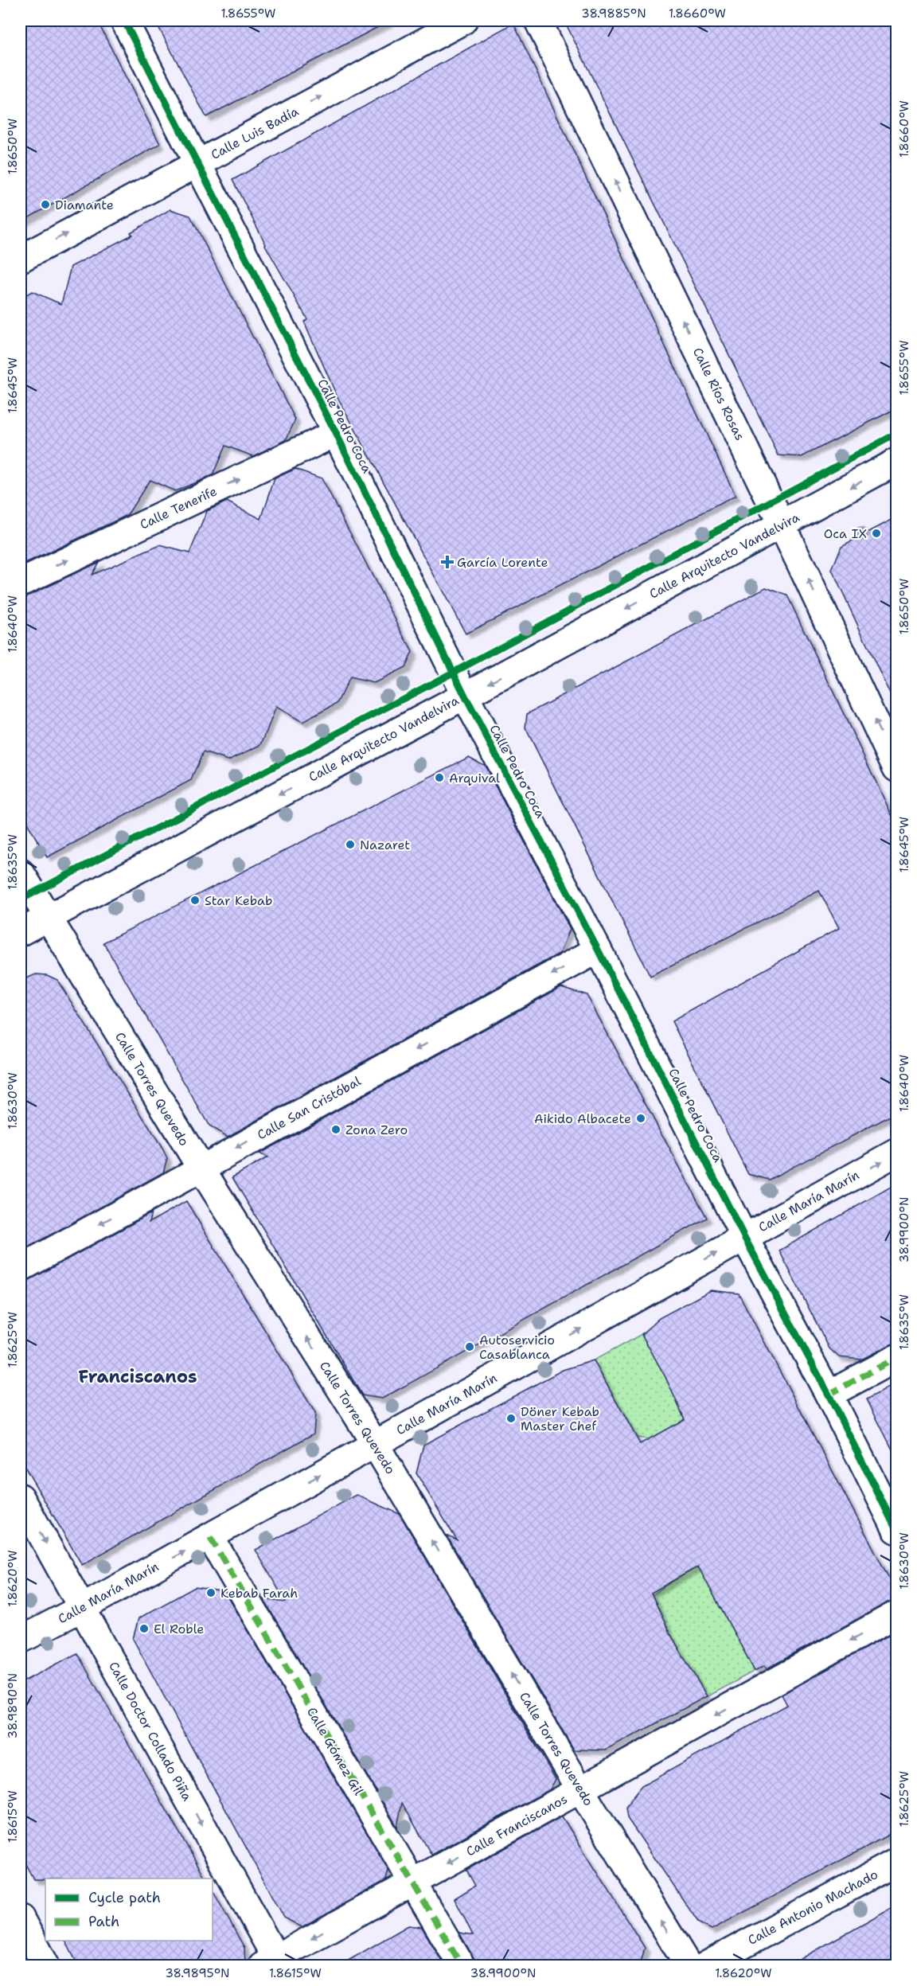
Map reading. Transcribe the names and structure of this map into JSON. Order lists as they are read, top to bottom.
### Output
{
  "streets": {
    "street": [
      "Calle Luis Badía",
      "Calle Ríos Rosas",
      "Calle Pedro Coca",
      "Calle Tenerife",
      "Calle Arquitecto Vandelvira",
      "Calle Torres Quevedo",
      "Calle San Cristóbal",
      "Calle María Marín",
      "Calle Doctor Collado Piña",
      "Calle Gómez Gil",
      "Calle Franciscanos",
      "Calle Antonio Machado"
    ]
  },
  "crossings": [
    ["Calle Luis Badía", "Calle Pedro Coca"],
    ["Calle Ríos Rosas", "Calle Arquitecto Vandelvira"],
    ["Calle Pedro Coca", "Calle Tenerife"],
    ["Calle Pedro Coca", "Calle Arquitecto Vandelvira"],
    ["Calle Pedro Coca", "Calle San Cristóbal"],
    ["Calle Pedro Coca", "Calle María Marín"],
    ["Calle Arquitecto Vandelvira", "Calle Torres Quevedo"],
    ["Calle Torres Quevedo", "Calle San Cristóbal"],
    ["Calle Torres Quevedo", "Calle María Marín"],
    ["Calle Torres Quevedo", "Calle Franciscanos"],
    ["Calle María Marín", "Calle Doctor Collado Piña"],
    ["Calle María Marín", "Calle Gómez Gil"],
    ["Calle Doctor Collado Piña", "Calle Franciscanos"],
    ["Calle Gómez Gil", "Calle Franciscanos"]
  ],
  "one_way": [
    "Calle Luis Badía",
    "Calle Ríos Rosas",
    "Calle Tenerife",
    "Calle Arquitecto Vandelvira",
    "Calle Torres Quevedo",
    "Calle San Cristóbal",
    "Calle María Marín",
    "Calle Doctor Collado Piña",
    "Calle Franciscanos"
  ],
  "districts": ["Franciscanos"],
  "places": {
    "other": [
      "Diamante",
      "Oca IX",
      "Arquival",
      "Nazaret",
      "Star Kebab",
      "Aikido Albacete",
      "Zona Zero",
      "Autoservicio Casablanca",
      "Döner Kebab Master Chef",
      "Kebab Farah",
      "El Roble"
    ],
    "health": ["García Lorente"]
  },
  "legend": ["Cycle path", "Path"],
  "coordinates": [
    "1.8655°W",
    "38.9885°N",
    "1.8660°W",
    "1.8650°W",
    "1.8645°W",
    "1.8640°W",
    "1.8635°W",
    "1.8630°W",
    "38.9900°N",
    "1.8625°W",
    "1.8620°W",
    "38.9890°N",
    "1.8615°W",
    "38.9895°N"
  ]
}
